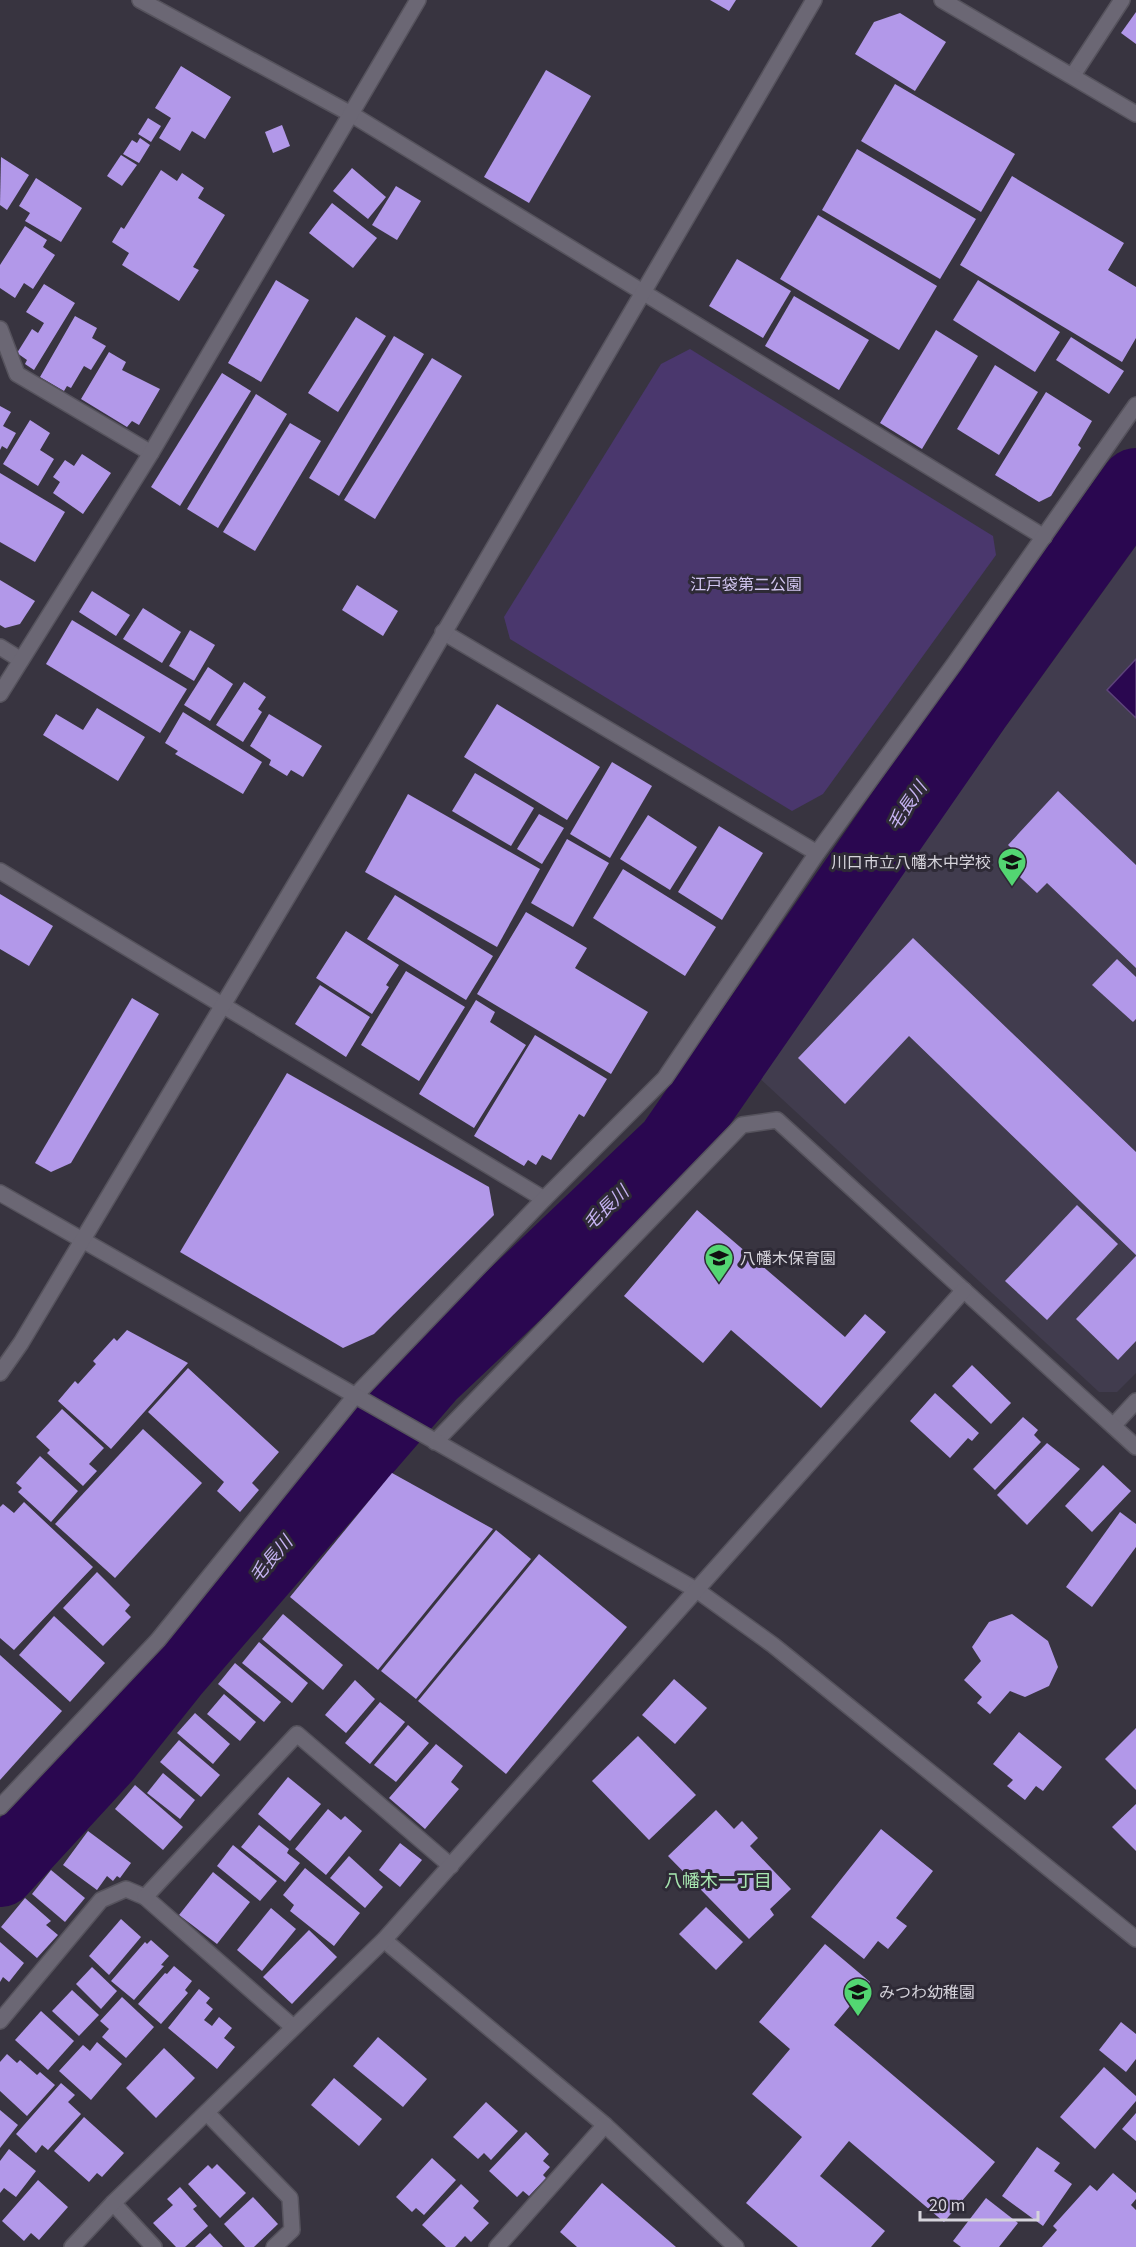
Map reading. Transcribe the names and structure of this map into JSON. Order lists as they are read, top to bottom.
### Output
{
  "districts": ["八幡木一丁目"],
  "water": ["毛長川"],
  "parks": ["江戸袋第二公園"],
  "places": {
    "school or university": ["川口市立八幡木中学校", "八幡木保育園", "みつわ幼稚園"]
  },
  "scale_bar": "20 m"
}
